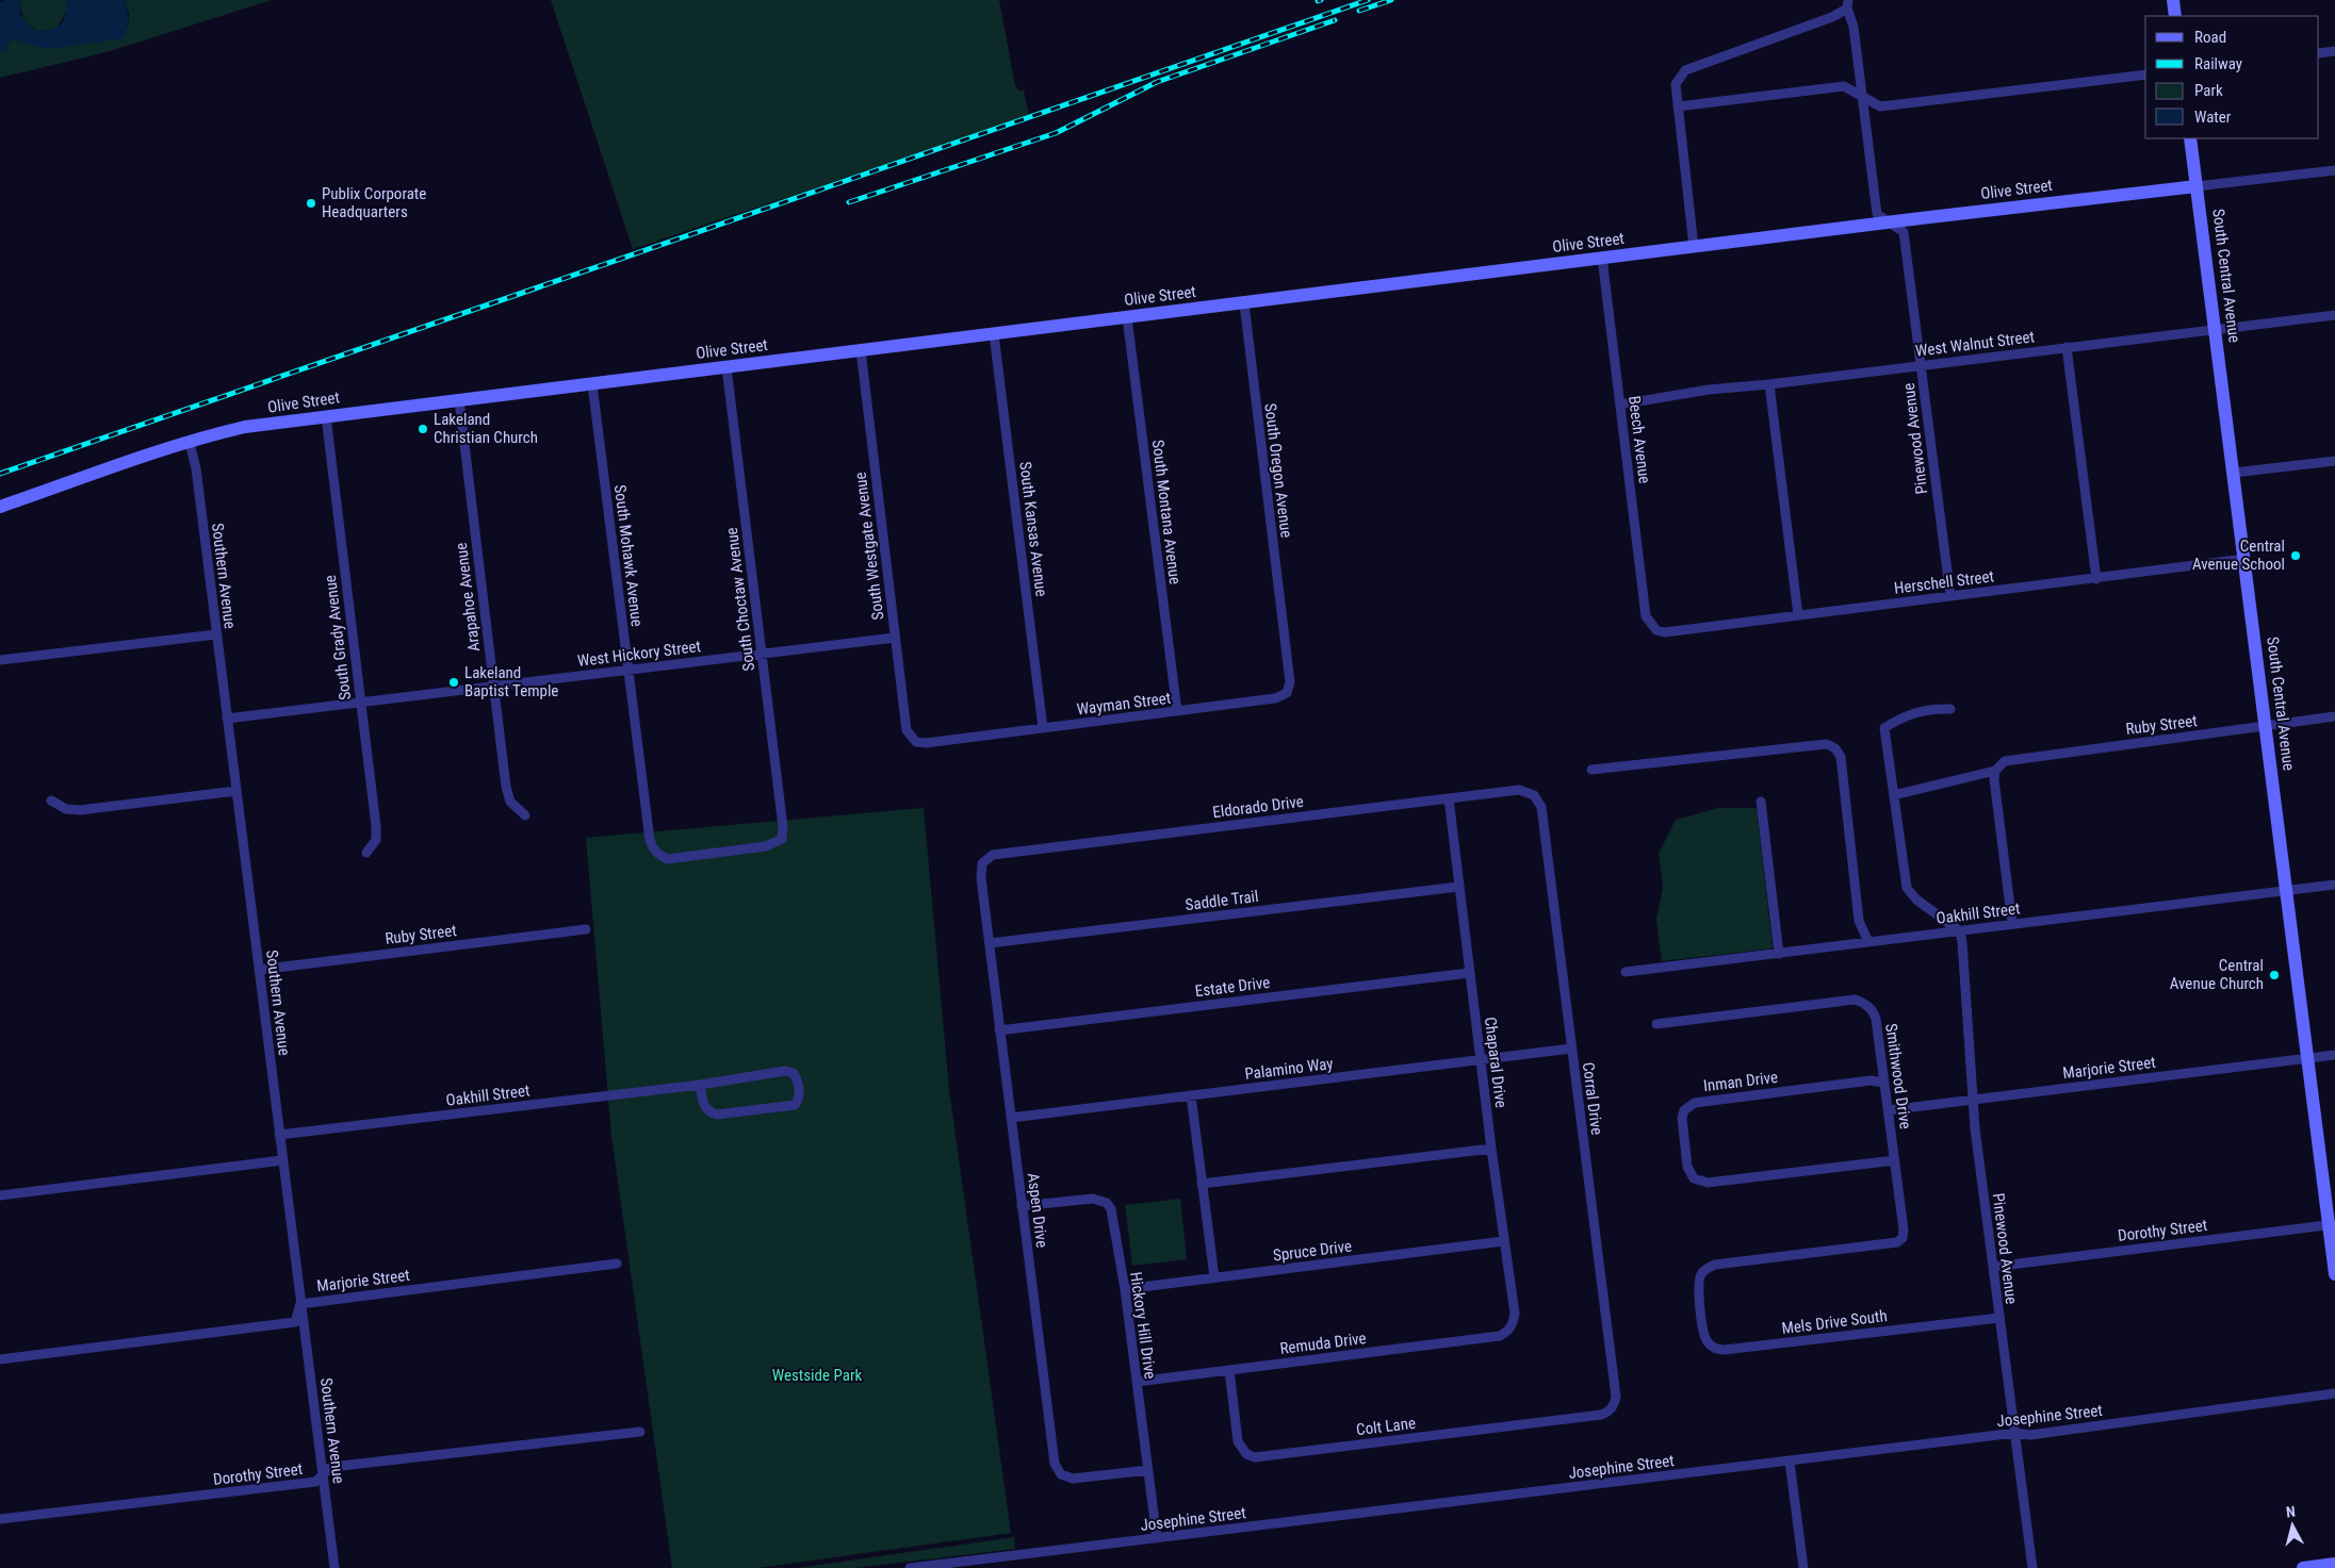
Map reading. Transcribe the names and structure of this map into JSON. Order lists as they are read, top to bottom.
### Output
{
  "streets": {
    "main road": ["Olive Street", "South Central Avenue"],
    "street": [
      "West Walnut Street",
      "Pinewood Avenue",
      "Beech Avenue",
      "South Oregon Avenue",
      "South Montana Avenue",
      "South Kansas Avenue",
      "South Westgate Avenue",
      "South Mohawk Avenue",
      "Southern Avenue",
      "Herschell Street",
      "Arapahoe Avenue",
      "South Choctaw Avenue",
      "South Grady Avenue",
      "West Hickory Street",
      "Wayman Street",
      "Ruby Street",
      "Eldorado Drive",
      "Saddle Trail",
      "Oakhill Street",
      "Estate Drive",
      "Chaparal Drive",
      "Marjorie Street",
      "Palamino Way",
      "Smithwood Drive",
      "Inman Drive",
      "Corral Drive",
      "Aspen Drive",
      "Dorothy Street",
      "Spruce Drive",
      "Mels Drive South",
      "Hickory Hill Drive",
      "Remuda Drive",
      "Josephine Street",
      "Colt Lane"
    ]
  },
  "crossings": [
    ["Olive Street", "South Central Avenue"],
    ["Olive Street", "Pinewood Avenue"],
    ["Olive Street", "Beech Avenue"],
    ["Olive Street", "South Oregon Avenue"],
    ["Olive Street", "South Montana Avenue"],
    ["Olive Street", "South Kansas Avenue"],
    ["Olive Street", "South Westgate Avenue"],
    ["Olive Street", "South Mohawk Avenue"],
    ["Olive Street", "Southern Avenue"],
    ["Olive Street", "Arapahoe Avenue"],
    ["Olive Street", "South Choctaw Avenue"],
    ["Olive Street", "South Grady Avenue"],
    ["South Central Avenue", "West Walnut Street"],
    ["South Central Avenue", "Herschell Street"],
    ["South Central Avenue", "Ruby Street"],
    ["South Central Avenue", "Oakhill Street"],
    ["South Central Avenue", "Marjorie Street"],
    ["South Central Avenue", "Dorothy Street"],
    ["West Walnut Street", "Pinewood Avenue"],
    ["West Walnut Street", "Beech Avenue"],
    ["Pinewood Avenue", "Herschell Street"],
    ["Pinewood Avenue", "Oakhill Street"],
    ["Pinewood Avenue", "Marjorie Street"],
    ["Pinewood Avenue", "Dorothy Street"],
    ["Pinewood Avenue", "Mels Drive South"],
    ["Pinewood Avenue", "Josephine Street"],
    ["Beech Avenue", "Herschell Street"],
    ["South Oregon Avenue", "Wayman Street"],
    ["South Montana Avenue", "Wayman Street"],
    ["South Kansas Avenue", "Wayman Street"],
    ["South Westgate Avenue", "West Hickory Street"],
    ["South Westgate Avenue", "Wayman Street"],
    ["South Mohawk Avenue", "South Choctaw Avenue"],
    ["South Mohawk Avenue", "West Hickory Street"],
    ["Southern Avenue", "West Hickory Street"],
    ["Southern Avenue", "Ruby Street"],
    ["Southern Avenue", "Oakhill Street"],
    ["Southern Avenue", "Marjorie Street"],
    ["Southern Avenue", "Dorothy Street"],
    ["Arapahoe Avenue", "West Hickory Street"],
    ["South Choctaw Avenue", "West Hickory Street"],
    ["South Grady Avenue", "West Hickory Street"],
    ["Eldorado Drive", "Chaparal Drive"],
    ["Eldorado Drive", "Corral Drive"],
    ["Eldorado Drive", "Aspen Drive"],
    ["Saddle Trail", "Chaparal Drive"],
    ["Saddle Trail", "Aspen Drive"],
    ["Estate Drive", "Chaparal Drive"],
    ["Estate Drive", "Aspen Drive"],
    ["Chaparal Drive", "Palamino Way"],
    ["Chaparal Drive", "Spruce Drive"],
    ["Chaparal Drive", "Remuda Drive"],
    ["Marjorie Street", "Smithwood Drive"],
    ["Palamino Way", "Corral Drive"],
    ["Palamino Way", "Aspen Drive"],
    ["Smithwood Drive", "Inman Drive"],
    ["Smithwood Drive", "Mels Drive South"],
    ["Corral Drive", "Colt Lane"],
    ["Aspen Drive", "Hickory Hill Drive"],
    ["Spruce Drive", "Hickory Hill Drive"],
    ["Hickory Hill Drive", "Remuda Drive"],
    ["Hickory Hill Drive", "Josephine Street"],
    ["Remuda Drive", "Colt Lane"]
  ],
  "parks": ["Westside Park"],
  "places": [
    "Publix Corporate Headquarters",
    "Lakeland Christian Church",
    "Central Avenue School",
    "Lakeland Baptist Temple",
    "Central Avenue Church"
  ],
  "legend": [
    "Road",
    "Railway",
    "Park",
    "Water"
  ],
  "north": "top"
}
